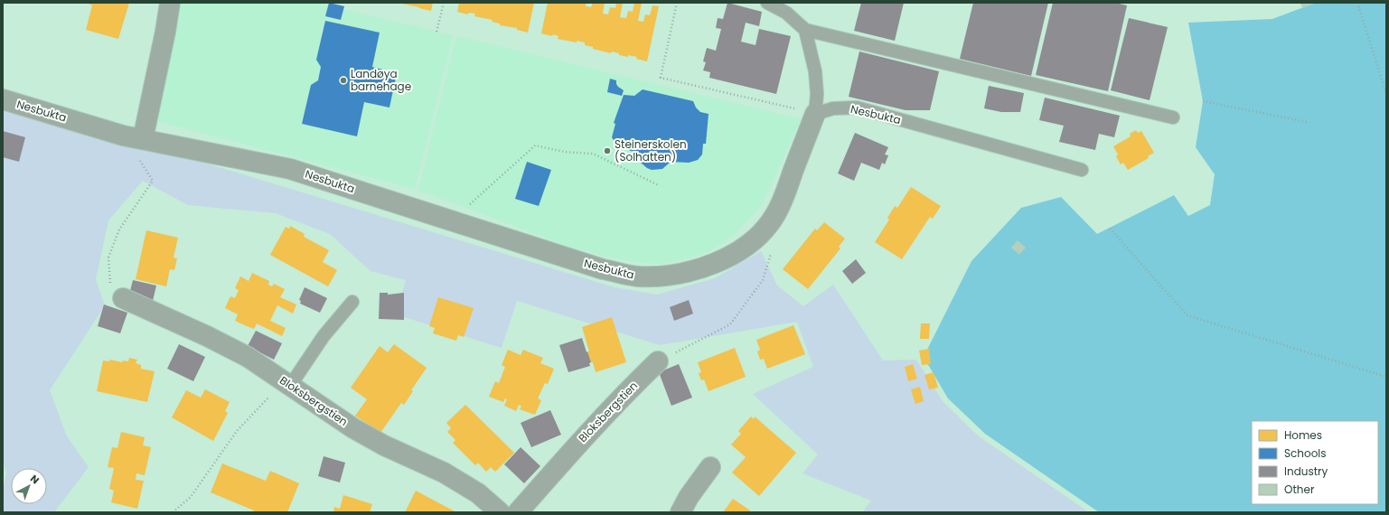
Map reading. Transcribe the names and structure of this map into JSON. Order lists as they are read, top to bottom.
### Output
{
  "streets": {
    "street": ["Nesbukta", "Bloksbergstien"]
  },
  "places": ["Landøya barnehage", "Steinerskolen (Solhatten)"],
  "legend": [
    "Homes",
    "Schools",
    "Industry",
    "Other"
  ],
  "north": "top right"
}
